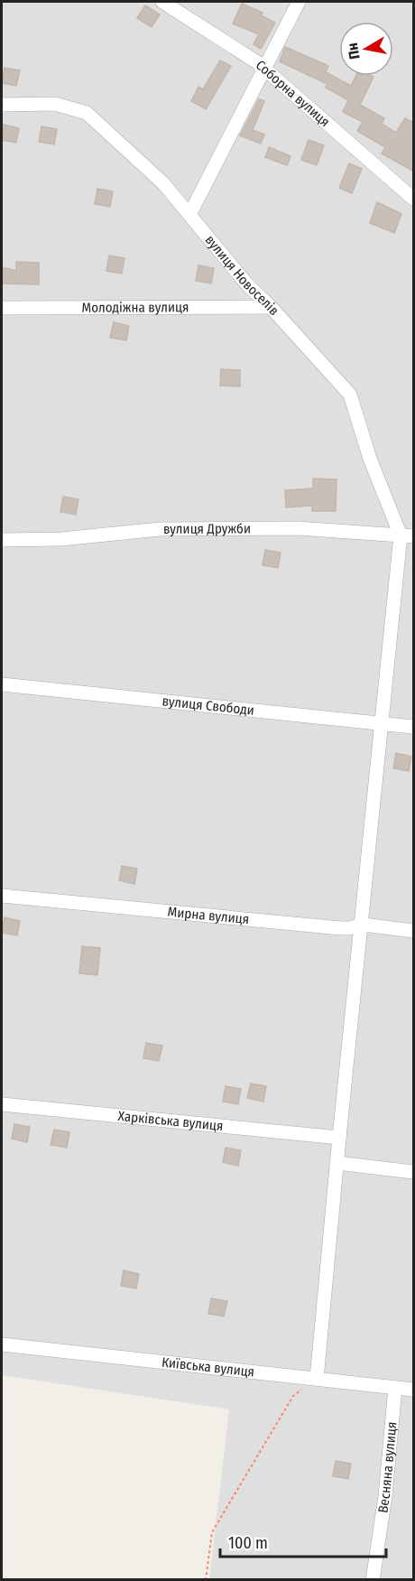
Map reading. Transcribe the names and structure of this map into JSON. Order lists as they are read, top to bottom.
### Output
{
  "streets": {
    "street": [
      "Соборна вулиця",
      "вулиця Новоселів",
      "Молодіжна вулиця",
      "вулиця Дружби",
      "вулиця Свободи",
      "Мирна вулиця",
      "Харківська вулиця",
      "Київська вулиця",
      "Весняна вулиця"
    ]
  },
  "crossings": [
    ["вулиця Новоселів", "Молодіжна вулиця"],
    ["вулиця Новоселів", "вулиця Дружби"],
    ["Київська вулиця", "Весняна вулиця"]
  ],
  "scale_bar": "100 m",
  "north": "left"
}
